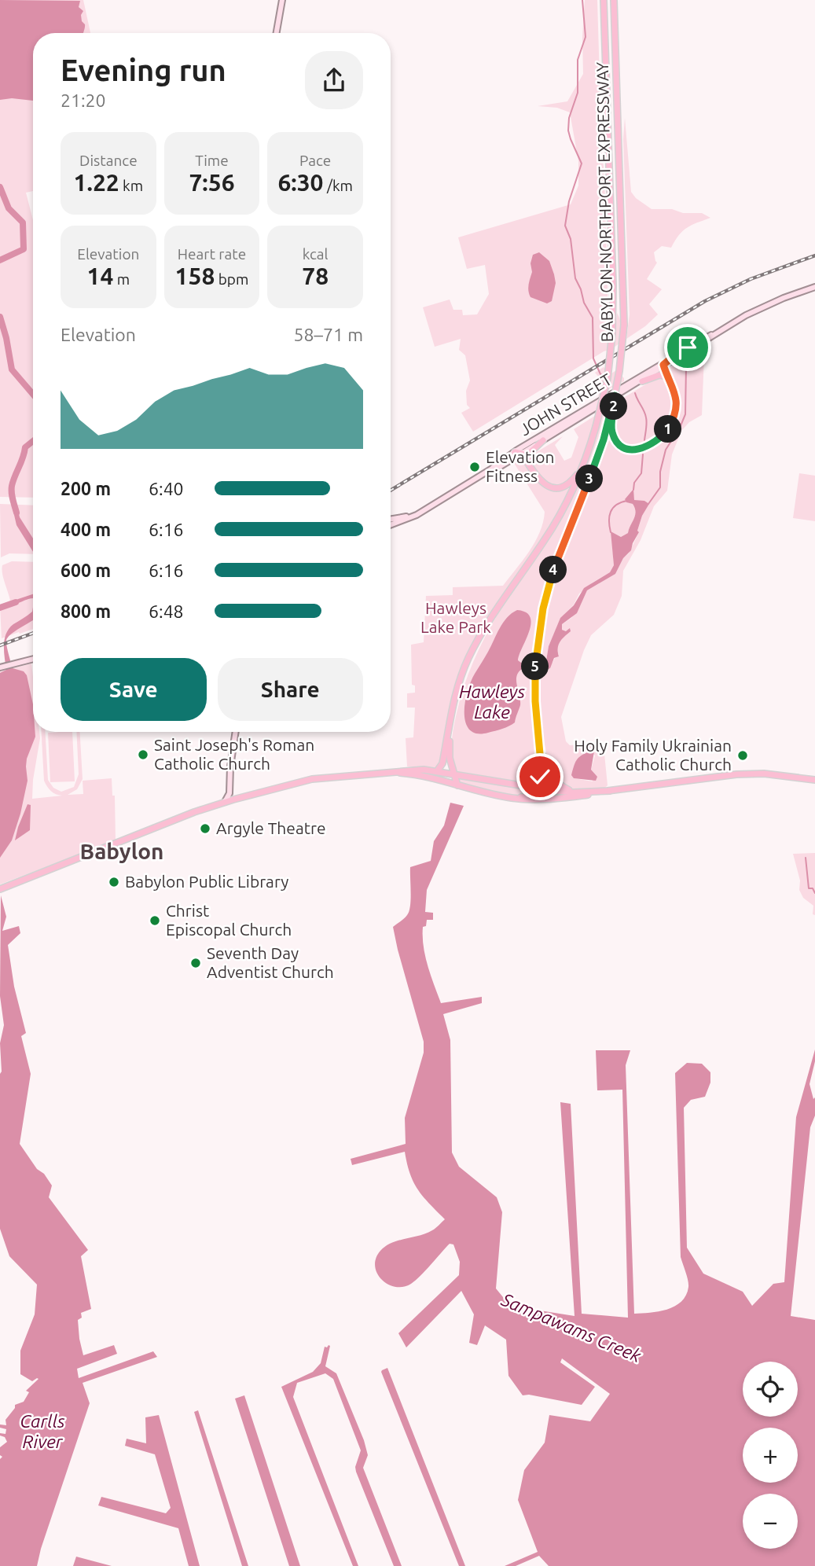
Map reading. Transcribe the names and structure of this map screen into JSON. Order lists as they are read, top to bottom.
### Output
{
  "streets": {
    "main road": ["BABYLON-NORTHPORT EXPRESSWAY", "JOHN STREET"]
  },
  "districts": ["Babylon"],
  "water": ["Hawleys Lake", "Sampawams Creek", "Carlls River"],
  "parks": ["Hawleys Lake Park"],
  "places": [
    "Elevation Fitness",
    "Saint Joseph's Roman Catholic Church",
    "Holy Family Ukrainian Catholic Church",
    "Argyle Theatre",
    "Babylon Public Library",
    "Christ Episcopal Church",
    "Seventh Day Adventist Church"
  ],
  "page": {
    "heading": ["Evening run", "21:20"],
    "stats": [
      ["Distance", "1.22 km"],
      ["Time", "7:56"],
      ["Pace", "6:30 /km"],
      ["Elevation", "14 m"],
      ["Heart rate", "158 bpm"],
      ["kcal", "78"]
    ],
    "chart": ["Elevation", "58–71 m"],
    "pins": [
      "2",
      "1",
      "3",
      "4",
      "5"
    ],
    "list": [
      {
        "name": "200 m",
        "note": "6:40"
      },
      {
        "name": "400 m",
        "note": "6:16"
      },
      {
        "name": "600 m",
        "note": "6:16"
      },
      {
        "name": "800 m",
        "note": "6:48"
      }
    ],
    "buttons": ["Save", "Share"],
    "map_buttons": ["+", "−"]
  }
}
